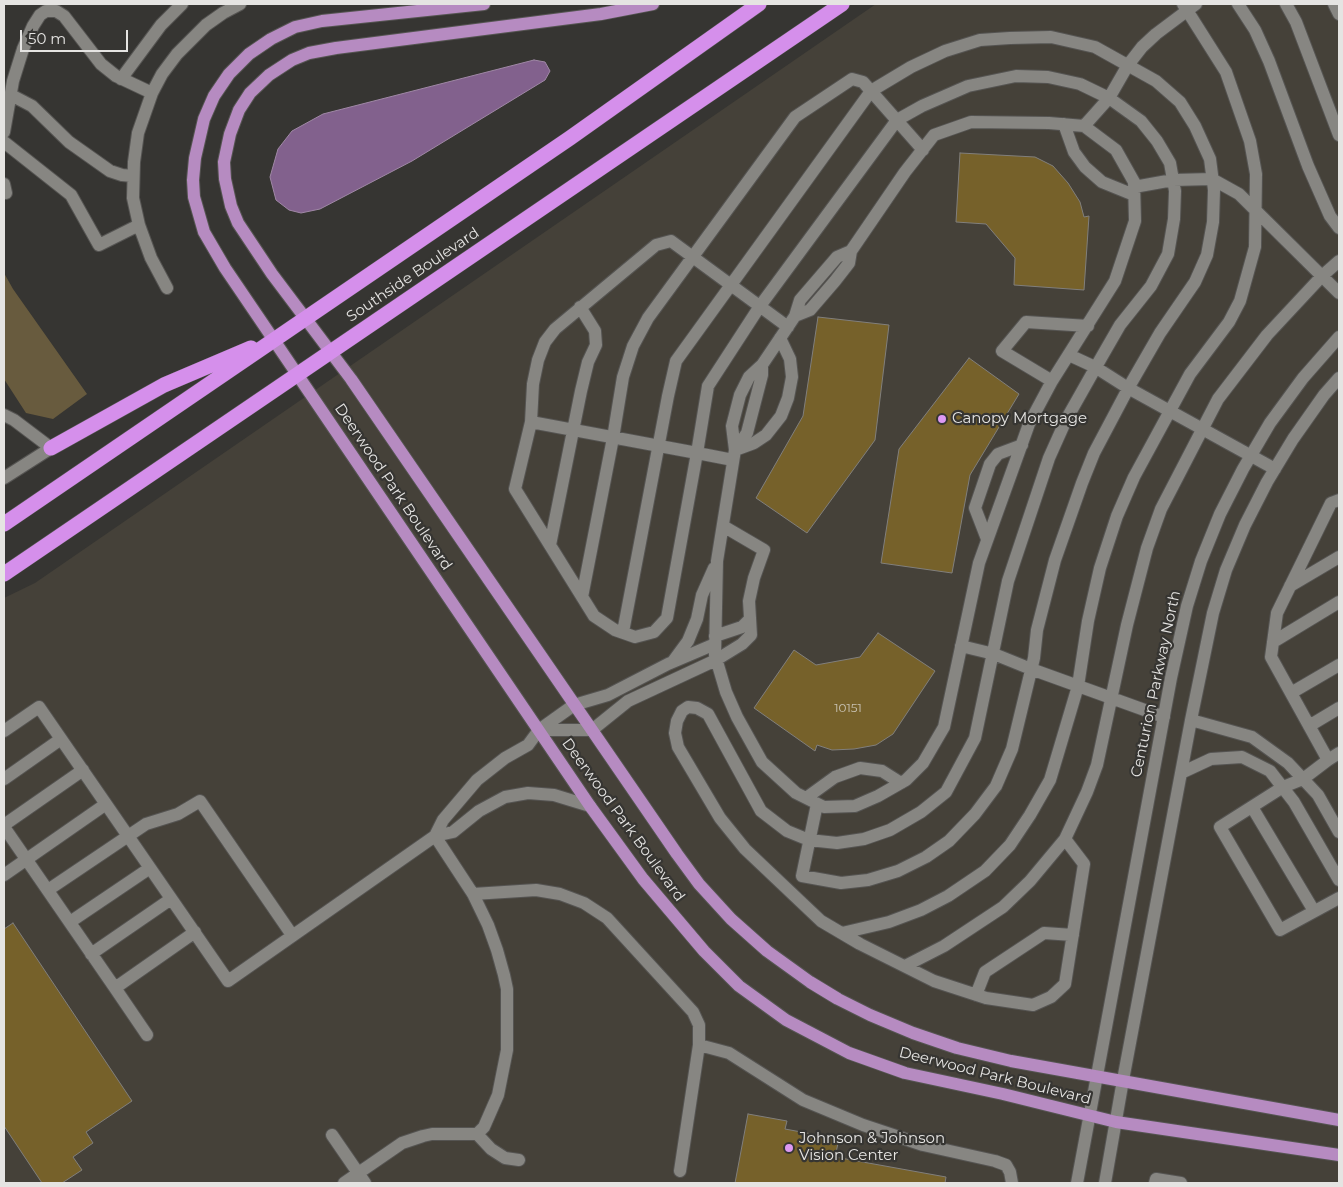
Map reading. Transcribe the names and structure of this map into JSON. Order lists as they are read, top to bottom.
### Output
{
  "streets": {
    "highway": ["Southside Boulevard"],
    "main road": ["Deerwood Park Boulevard"],
    "street": ["Centurion Parkway North"]
  },
  "crossings": [
    ["Southside Boulevard", "Deerwood Park Boulevard"],
    ["Deerwood Park Boulevard", "Centurion Parkway North"]
  ],
  "places": ["Canopy Mortgage", "Johnson & Johnson Vision Center"],
  "house_numbers": ["10151"],
  "scale_bar": "50 m"
}
